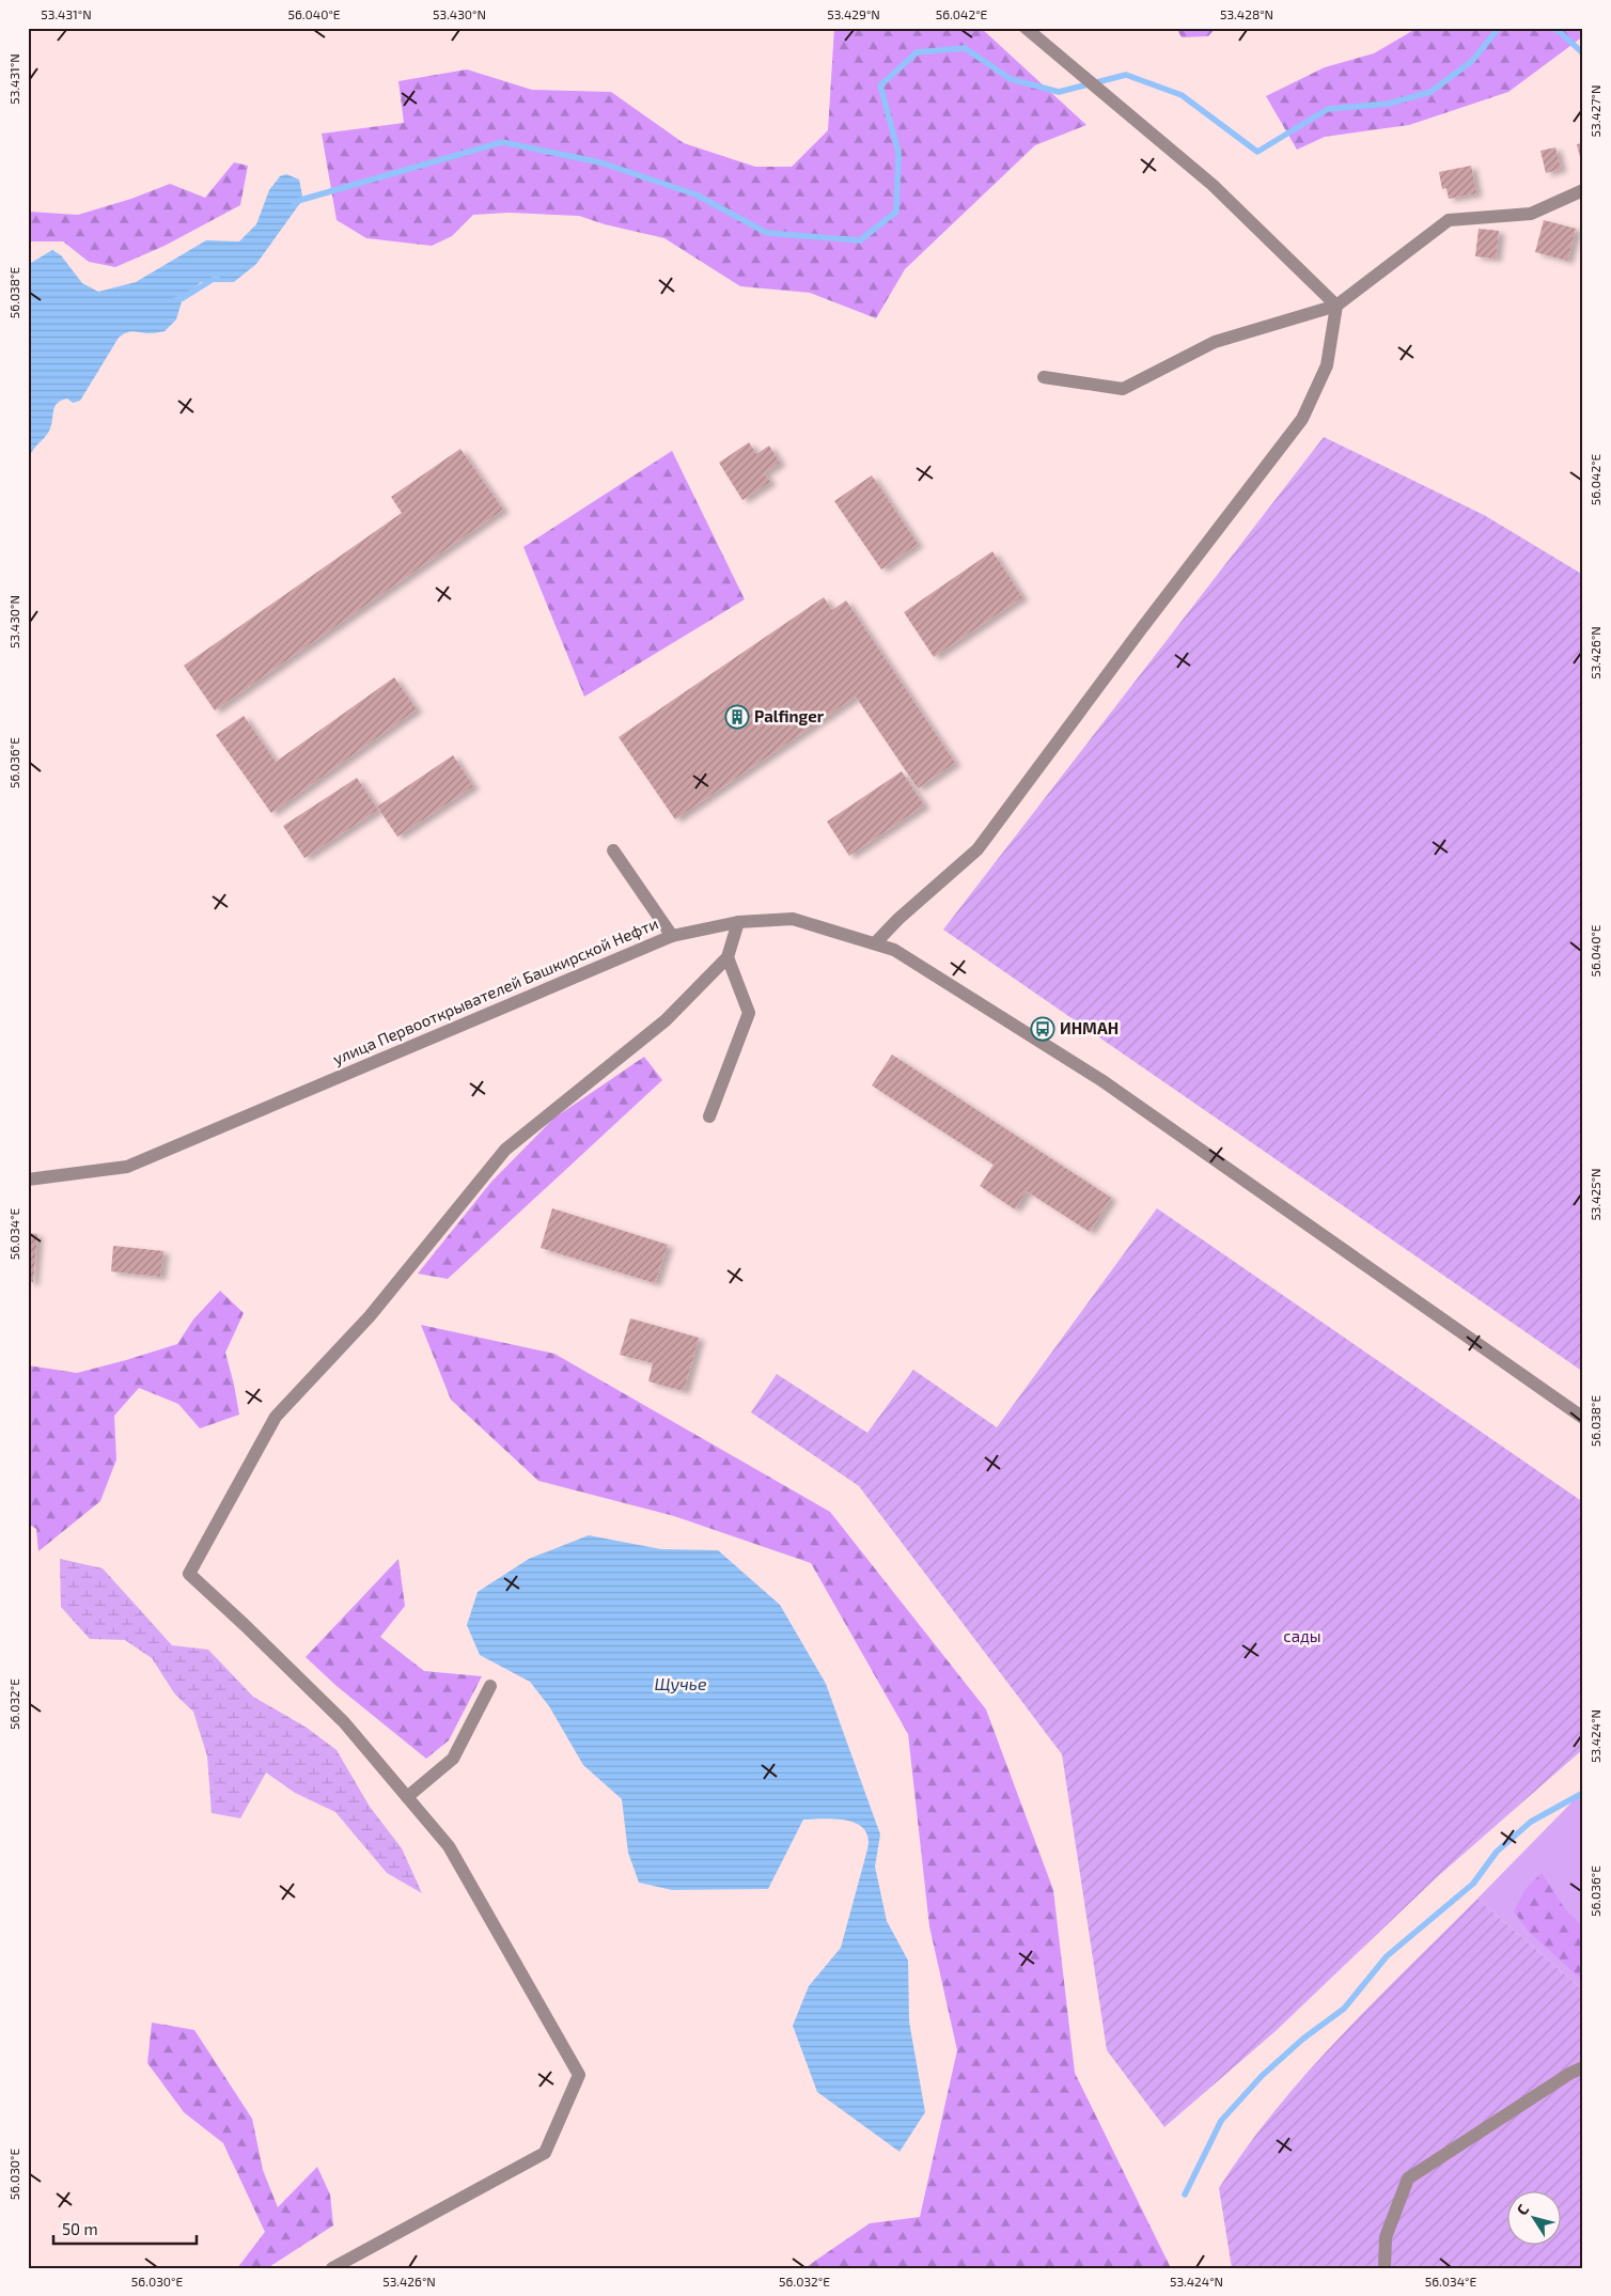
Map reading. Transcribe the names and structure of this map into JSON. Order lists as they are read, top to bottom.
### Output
{
  "streets": {
    "street": ["улица Первооткрывателей Башкирской Нефти"]
  },
  "water": ["Щучье"],
  "parks": ["сады"],
  "places": {
    "building": ["Palfinger"],
    "bus stop": ["ИНМАН"]
  },
  "scale_bar": "50 m",
  "north": "top left",
  "coordinates": [
    "53.431°N",
    "56.040°E",
    "53.430°N",
    "53.429°N",
    "56.042°E",
    "53.428°N",
    "53.427°N",
    "56.038°E",
    "53.426°N",
    "56.036°E",
    "53.425°N",
    "56.034°E",
    "56.032°E",
    "53.424°N",
    "56.030°E"
  ]
}
